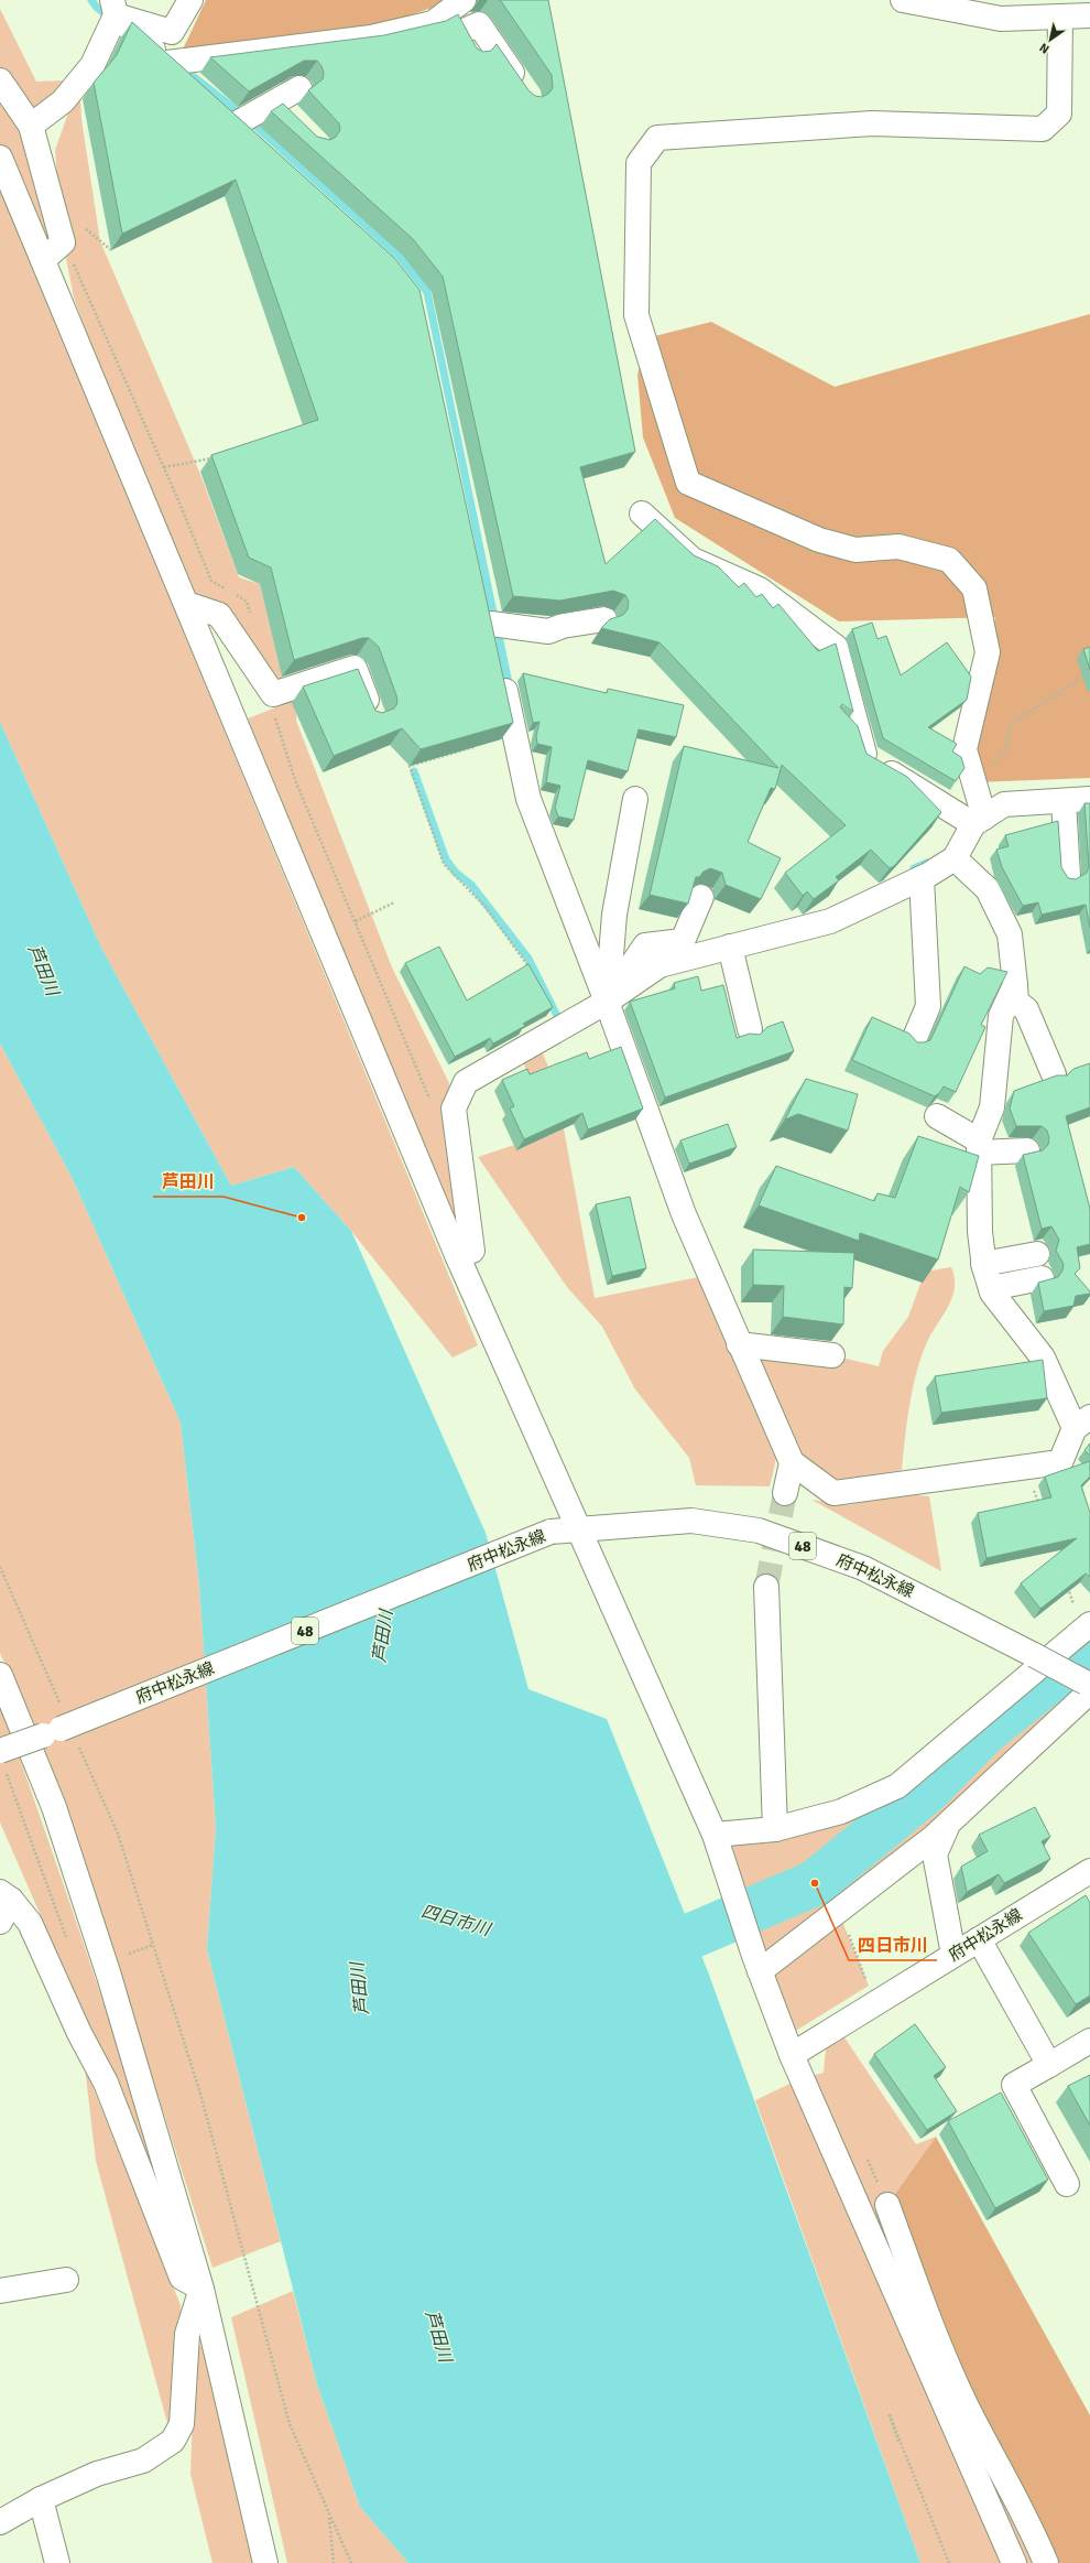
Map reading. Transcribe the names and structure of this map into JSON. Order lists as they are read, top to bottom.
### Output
{
  "streets": {
    "street": ["48", "府中松永線"]
  },
  "water": ["芦田川", "四日市川"],
  "places": ["芦田川", "四日市川"],
  "north": "bottom left"
}
